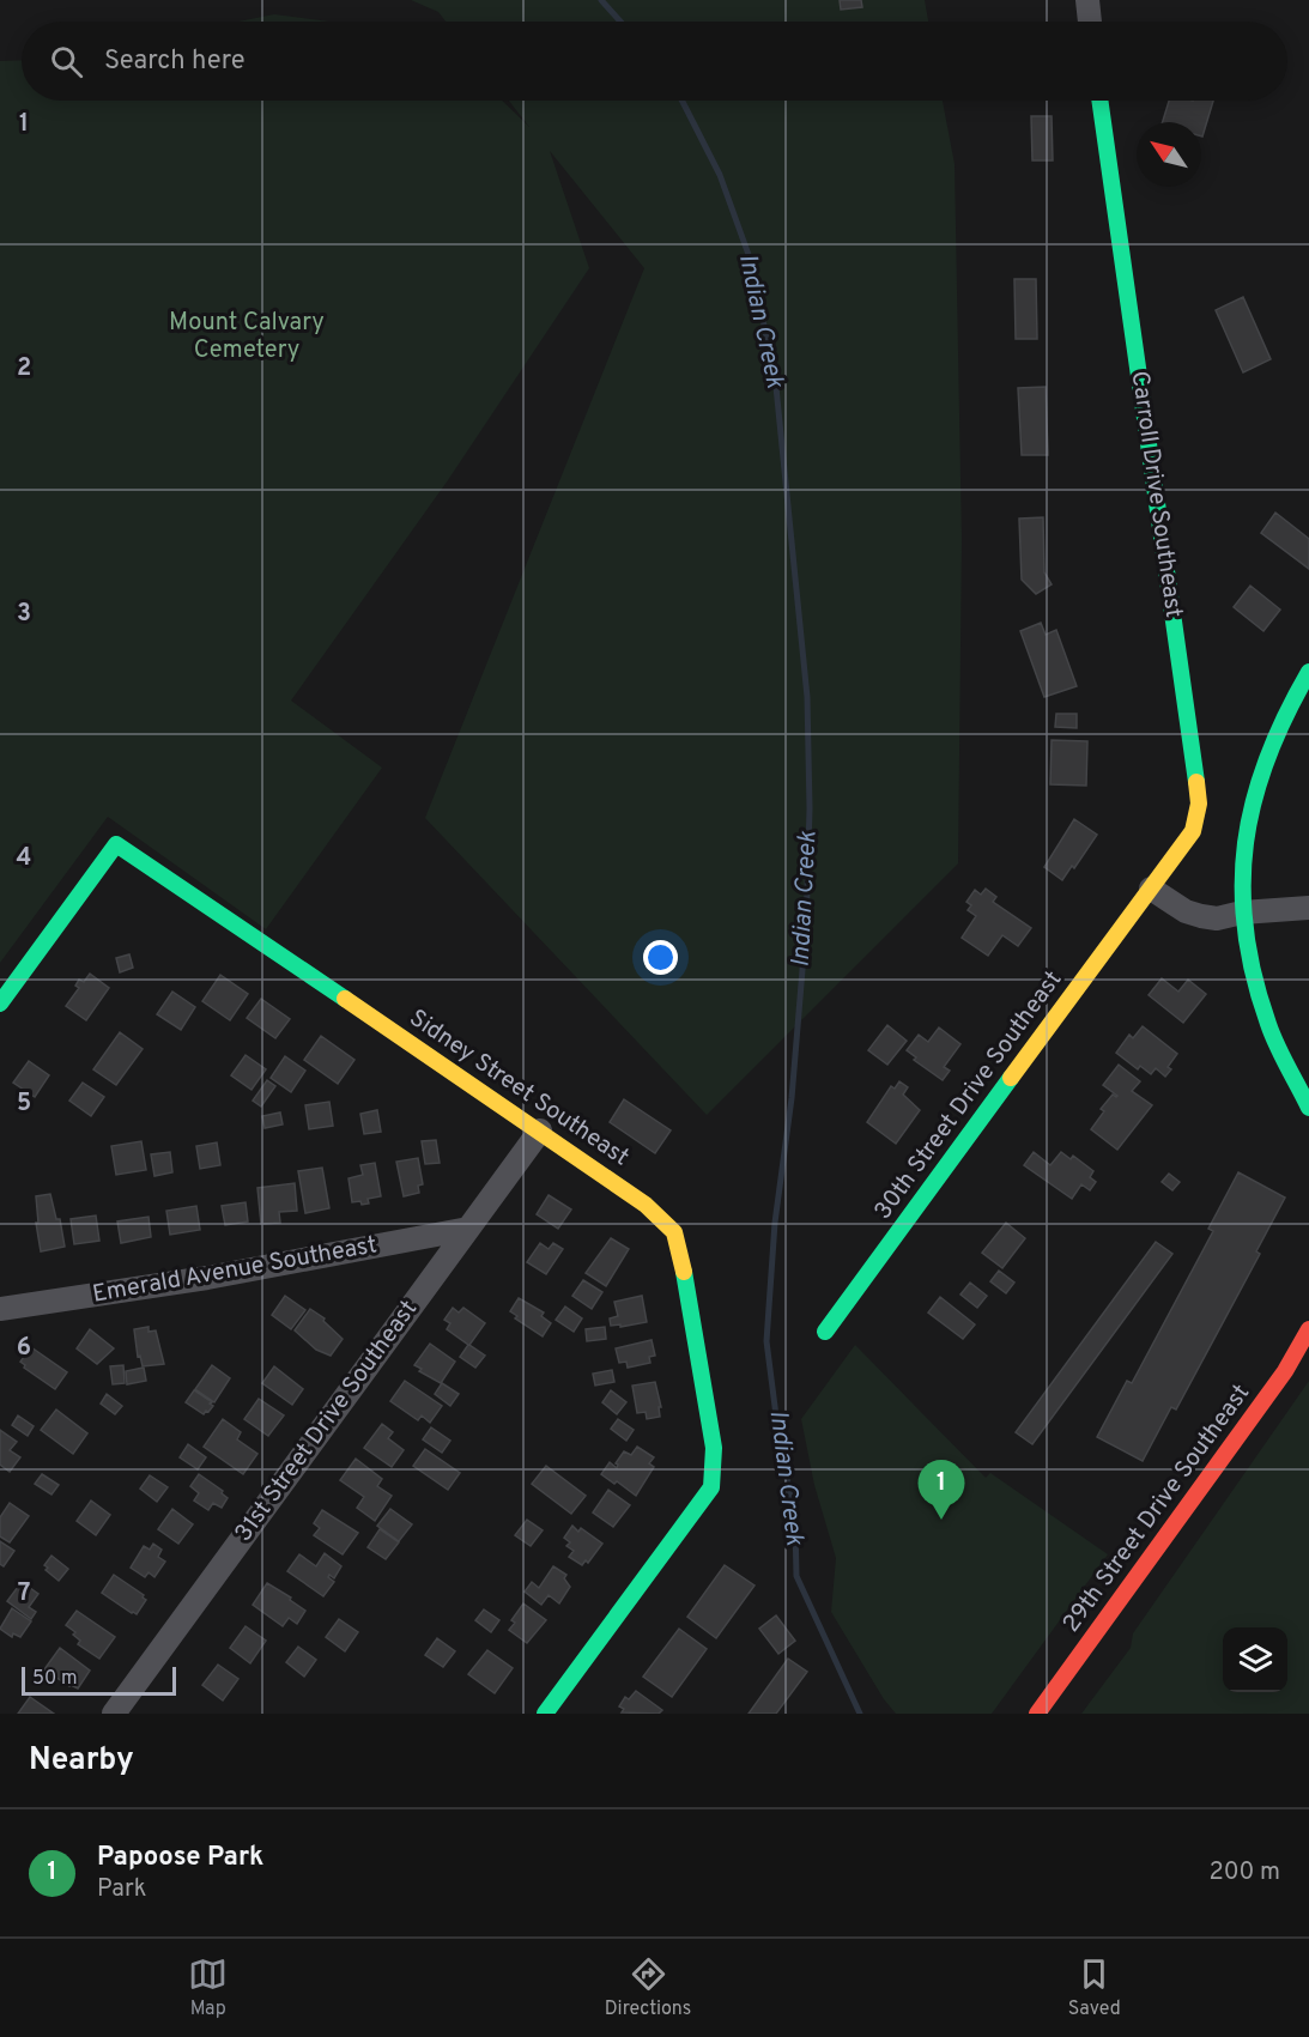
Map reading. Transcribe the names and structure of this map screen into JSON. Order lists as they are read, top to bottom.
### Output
{
  "streets": {
    "street": [
      "Carroll Drive Southeast",
      "Sidney Street Southeast",
      "30th Street Drive Southeast",
      "Emerald Avenue Southeast",
      "31st Street Drive Southeast",
      "29th Street Drive Southeast"
    ]
  },
  "crossings": [
    ["Carroll Drive Southeast", "30th Street Drive Southeast"],
    ["Sidney Street Southeast", "31st Street Drive Southeast"],
    ["Emerald Avenue Southeast", "31st Street Drive Southeast"]
  ],
  "water": ["Indian Creek"],
  "parks": ["Mount Calvary Cemetery"],
  "scale_bar": "50 m",
  "north": "top left",
  "page": {
    "search": "Search here",
    "pins": "1",
    "scale": "50 m",
    "heading": "Nearby",
    "list": [
      {
        "mark": "1",
        "name": "Papoose Park",
        "note": "Park",
        "value": "200 m"
      }
    ],
    "nav": ["Map", "Directions", "Saved"]
  },
  "grid": {
    "rows": [
      "1",
      "2",
      "3",
      "4",
      "5",
      "6",
      "7"
    ]
  }
}
